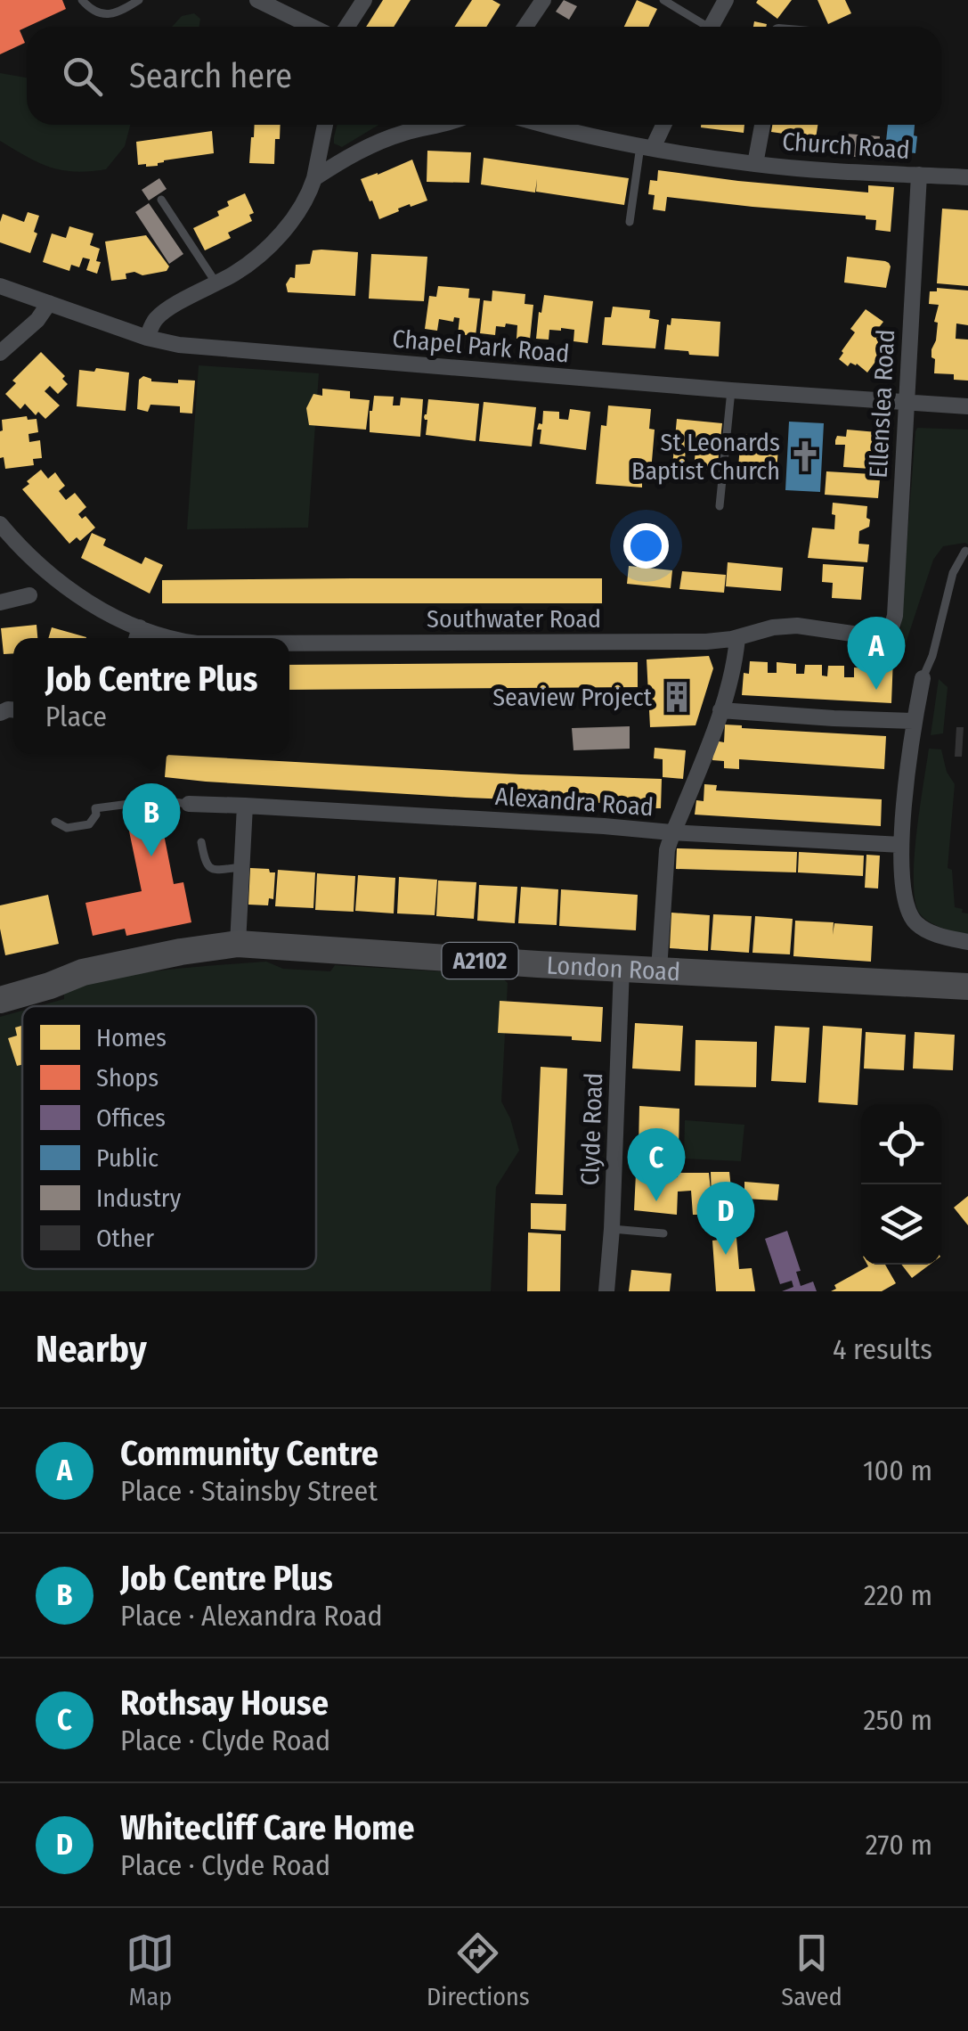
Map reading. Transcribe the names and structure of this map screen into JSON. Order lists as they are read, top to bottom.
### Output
{
  "streets": {
    "main road": ["A2102", "London Road"],
    "street": [
      "Church Road",
      "Chapel Park Road",
      "Ellenslea Road",
      "Southwater Road",
      "Alexandra Road",
      "Clyde Road"
    ]
  },
  "crossings": [
    ["Church Road", "Ellenslea Road"],
    ["Chapel Park Road", "Ellenslea Road"],
    ["Ellenslea Road", "Southwater Road"],
    ["London Road", "Clyde Road"]
  ],
  "places": {
    "church": ["St Leonards Baptist Church"],
    "building": ["Seaview Project"]
  },
  "legend": [
    "Homes",
    "Shops",
    "Offices",
    "Public",
    "Industry",
    "Other"
  ],
  "page": {
    "search": "Search here",
    "pins": [
      "A",
      "B",
      "C",
      "D"
    ],
    "popup": ["Job Centre Plus", "Place"],
    "heading": ["Nearby", "4 results"],
    "list": [
      {
        "mark": "A",
        "name": "Community Centre",
        "note": "Place · Stainsby Street",
        "value": "100 m"
      },
      {
        "mark": "B",
        "name": "Job Centre Plus",
        "note": "Place · Alexandra Road",
        "value": "220 m"
      },
      {
        "mark": "C",
        "name": "Rothsay House",
        "note": "Place · Clyde Road",
        "value": "250 m"
      },
      {
        "mark": "D",
        "name": "Whitecliff Care Home",
        "note": "Place · Clyde Road",
        "value": "270 m"
      }
    ],
    "nav": ["Map", "Directions", "Saved"]
  }
}
